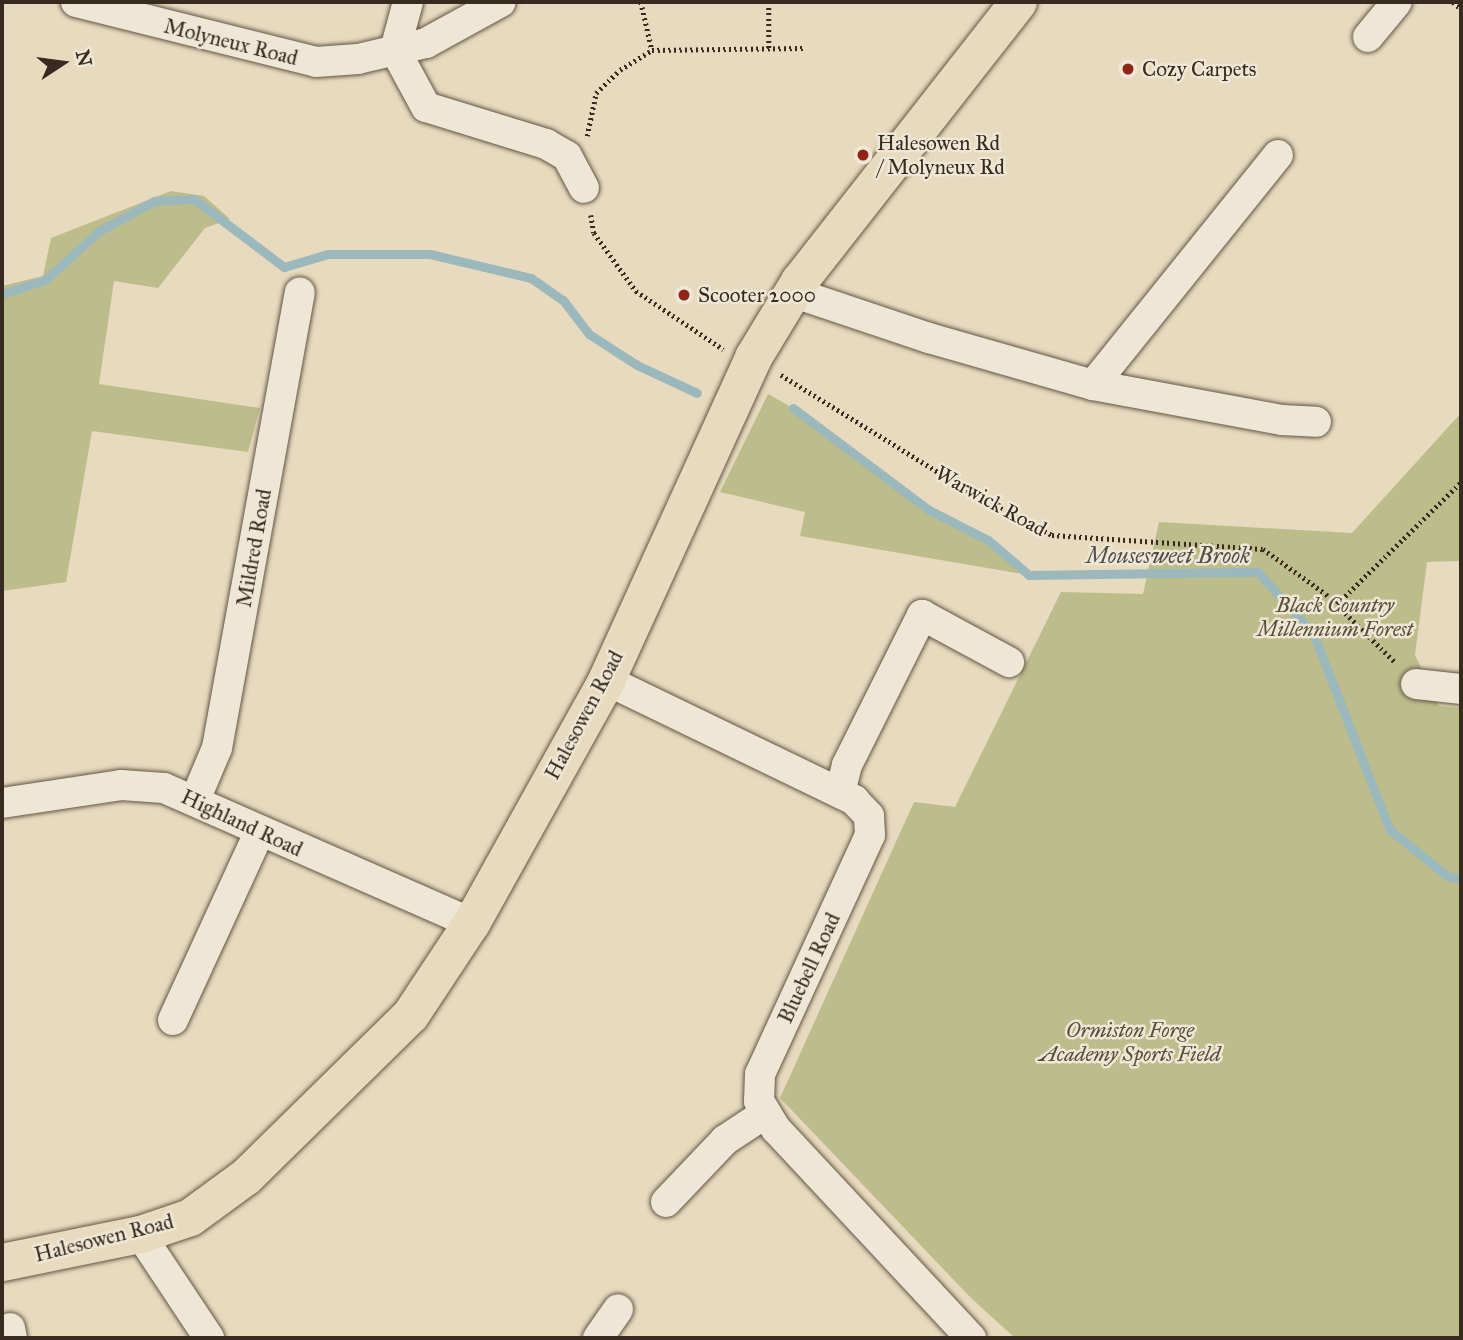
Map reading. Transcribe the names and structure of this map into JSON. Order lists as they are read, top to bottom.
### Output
{
  "streets": {
    "main road": ["Halesowen Road"],
    "street": [
      "Molyneux Road",
      "Mildred Road",
      "Highland Road",
      "Bluebell Road"
    ],
    "path": ["Warwick Road"]
  },
  "crossings": [
    ["Warwick Road", "Halesowen Road"],
    ["Mildred Road", "Highland Road"],
    ["Halesowen Road", "Highland Road"],
    ["Halesowen Road", "Bluebell Road"]
  ],
  "water": ["Mousesweet Brook"],
  "parks": ["Black Country Millennium Forest", "Ormiston Forge Academy Sports Field"],
  "places": ["Cozy Carpets", "Halesowen Rd / Molyneux Rd", "Scooter 2000"],
  "north": "right"
}
